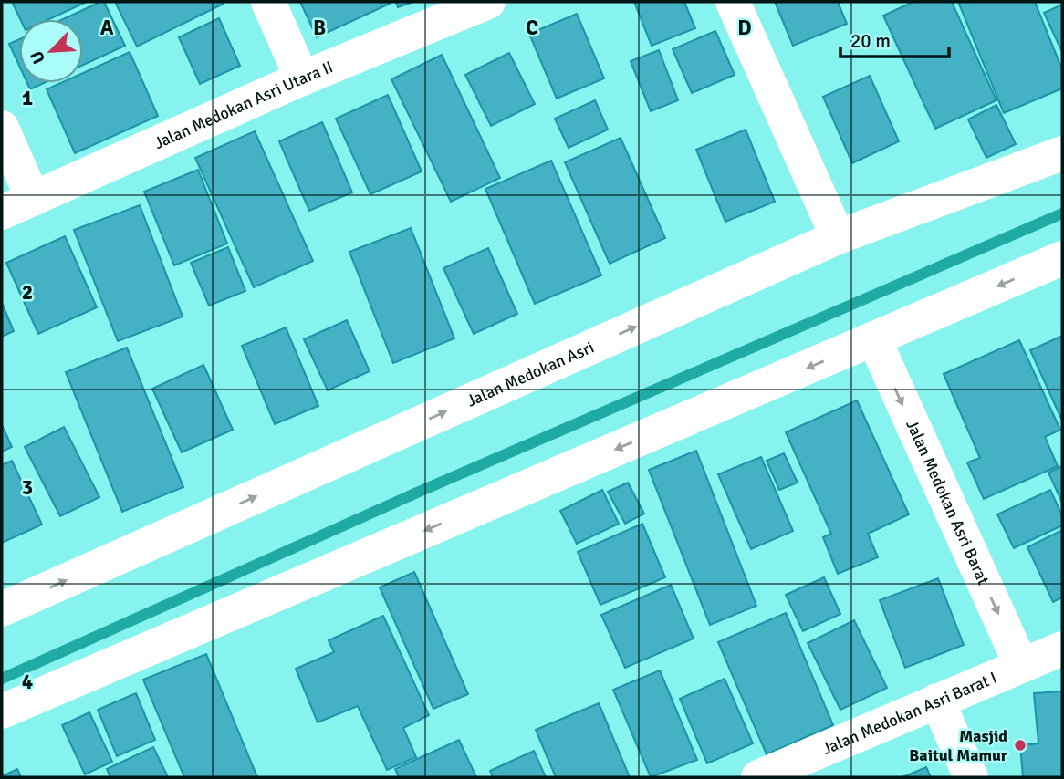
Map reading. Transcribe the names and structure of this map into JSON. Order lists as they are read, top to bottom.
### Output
{
  "streets": {
    "street": [
      "Jalan Medokan Asri Utara II",
      "Jalan Medokan Asri",
      "Jalan Medokan Asri Barat",
      "Jalan Medokan Asri Barat I"
    ]
  },
  "crossings": [
    ["Jalan Medokan Asri Barat", "Jalan Medokan Asri Barat I"]
  ],
  "one_way": ["Jalan Medokan Asri Barat"],
  "places": ["Masjid Baitul Mamur"],
  "scale_bar": "20 m",
  "north": "bottom left",
  "grid": {
    "columns": [
      "A",
      "B",
      "C",
      "D"
    ],
    "rows": [
      "1",
      "2",
      "3",
      "4"
    ]
  }
}
